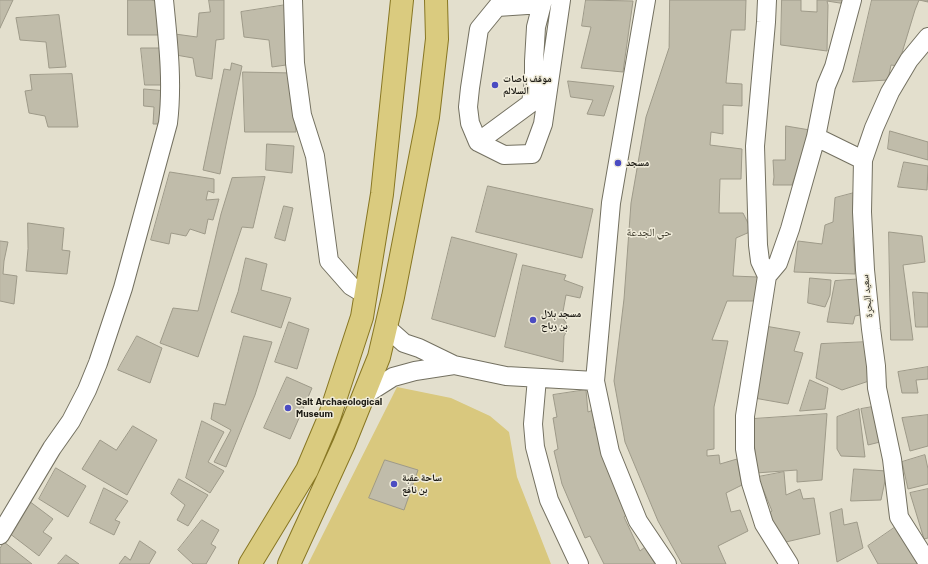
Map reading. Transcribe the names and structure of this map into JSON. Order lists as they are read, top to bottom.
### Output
{
  "streets": {
    "street": ["سعيد البحرة"]
  },
  "districts": ["حي الجدعة"],
  "places": [
    "موقف باصات السلالم",
    "مسجد",
    "مسجد بلال بن رباح",
    "Salt Archaeological Museum",
    "ساحة عقبة بن نافع"
  ]
}
